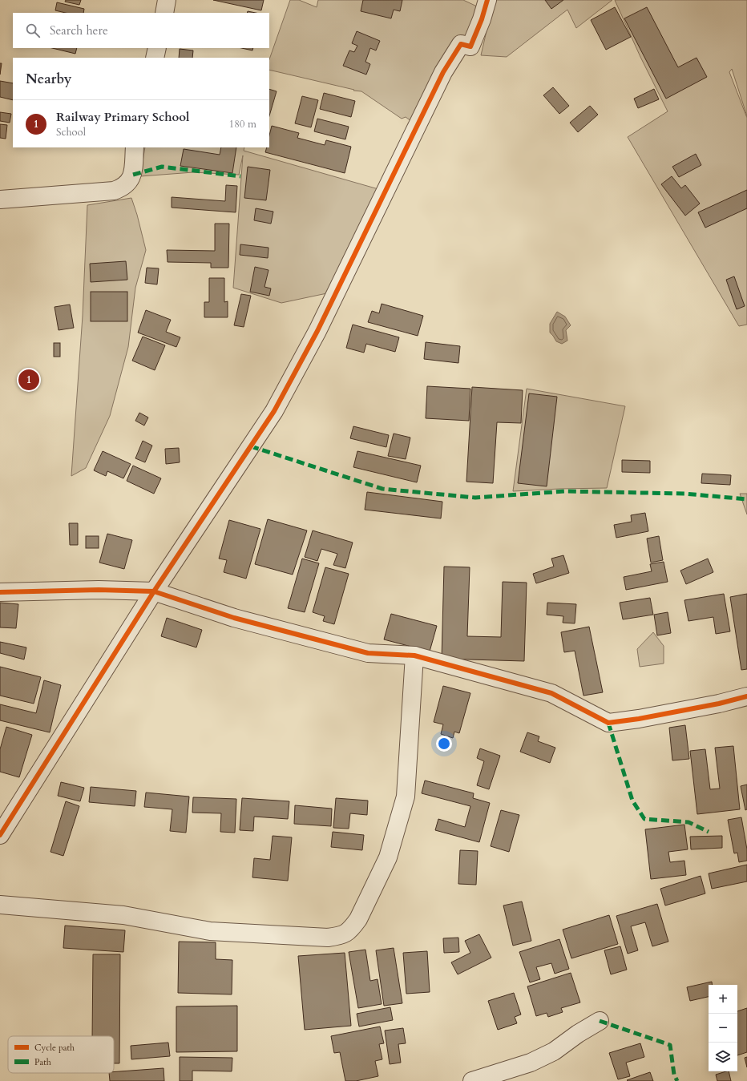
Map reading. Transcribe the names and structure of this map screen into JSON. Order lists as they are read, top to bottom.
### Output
{
  "legend": ["Cycle path", "Path"],
  "page": {
    "search": "Search here",
    "heading": "Nearby",
    "list": [
      {
        "mark": "1",
        "name": "Railway Primary School",
        "note": "School",
        "value": "180 m"
      }
    ],
    "pins": "1",
    "map_buttons": ["+", "−"]
  }
}
